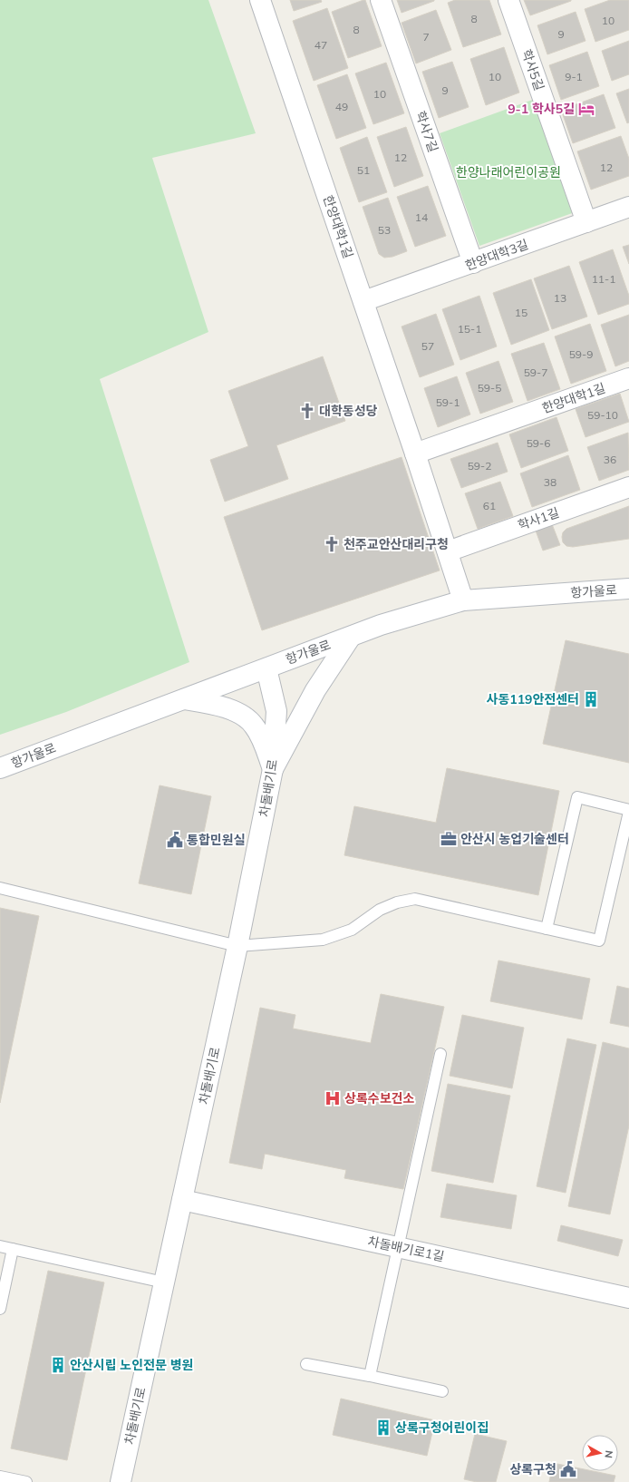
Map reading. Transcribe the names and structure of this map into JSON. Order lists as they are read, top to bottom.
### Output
{
  "streets": {
    "street": [
      "학사5길",
      "학사7길",
      "한양대학1길",
      "한양대학3길",
      "학사1길",
      "항가울로",
      "차돌배기로",
      "차돌배기로1길"
    ]
  },
  "crossings": [
    ["학사5길", "한양대학3길"],
    ["학사7길", "한양대학3길"],
    ["한양대학1길", "한양대학3길"],
    ["한양대학1길", "학사1길"],
    ["한양대학1길", "항가울로"],
    ["항가울로", "차돌배기로"],
    ["차돌배기로", "차돌배기로1길"]
  ],
  "parks": ["한양나래어린이공원"],
  "places": {
    "hotel": ["9-1 학사5길"],
    "church": ["대학동성당", "천주교안산대리구청"],
    "building": ["사동119안전센터", "안산시립 노인전문 병원", "상록구청어린이집"],
    "office": ["안산시 농업기술센터"],
    "public building": ["통합민원실", "상록구청"],
    "hospital": ["상록수보건소"]
  },
  "house_numbers": [
    "8",
    "10",
    "8",
    "9",
    "7",
    "47",
    "10",
    "9-1",
    "9",
    "10",
    "49",
    "12",
    "12",
    "51",
    "14",
    "53",
    "11-1",
    "13",
    "15",
    "15-1",
    "57",
    "59-9",
    "59-7",
    "59-5",
    "59-1",
    "59-10",
    "59-6",
    "36",
    "59-2",
    "38",
    "61"
  ],
  "north": "right"
}
